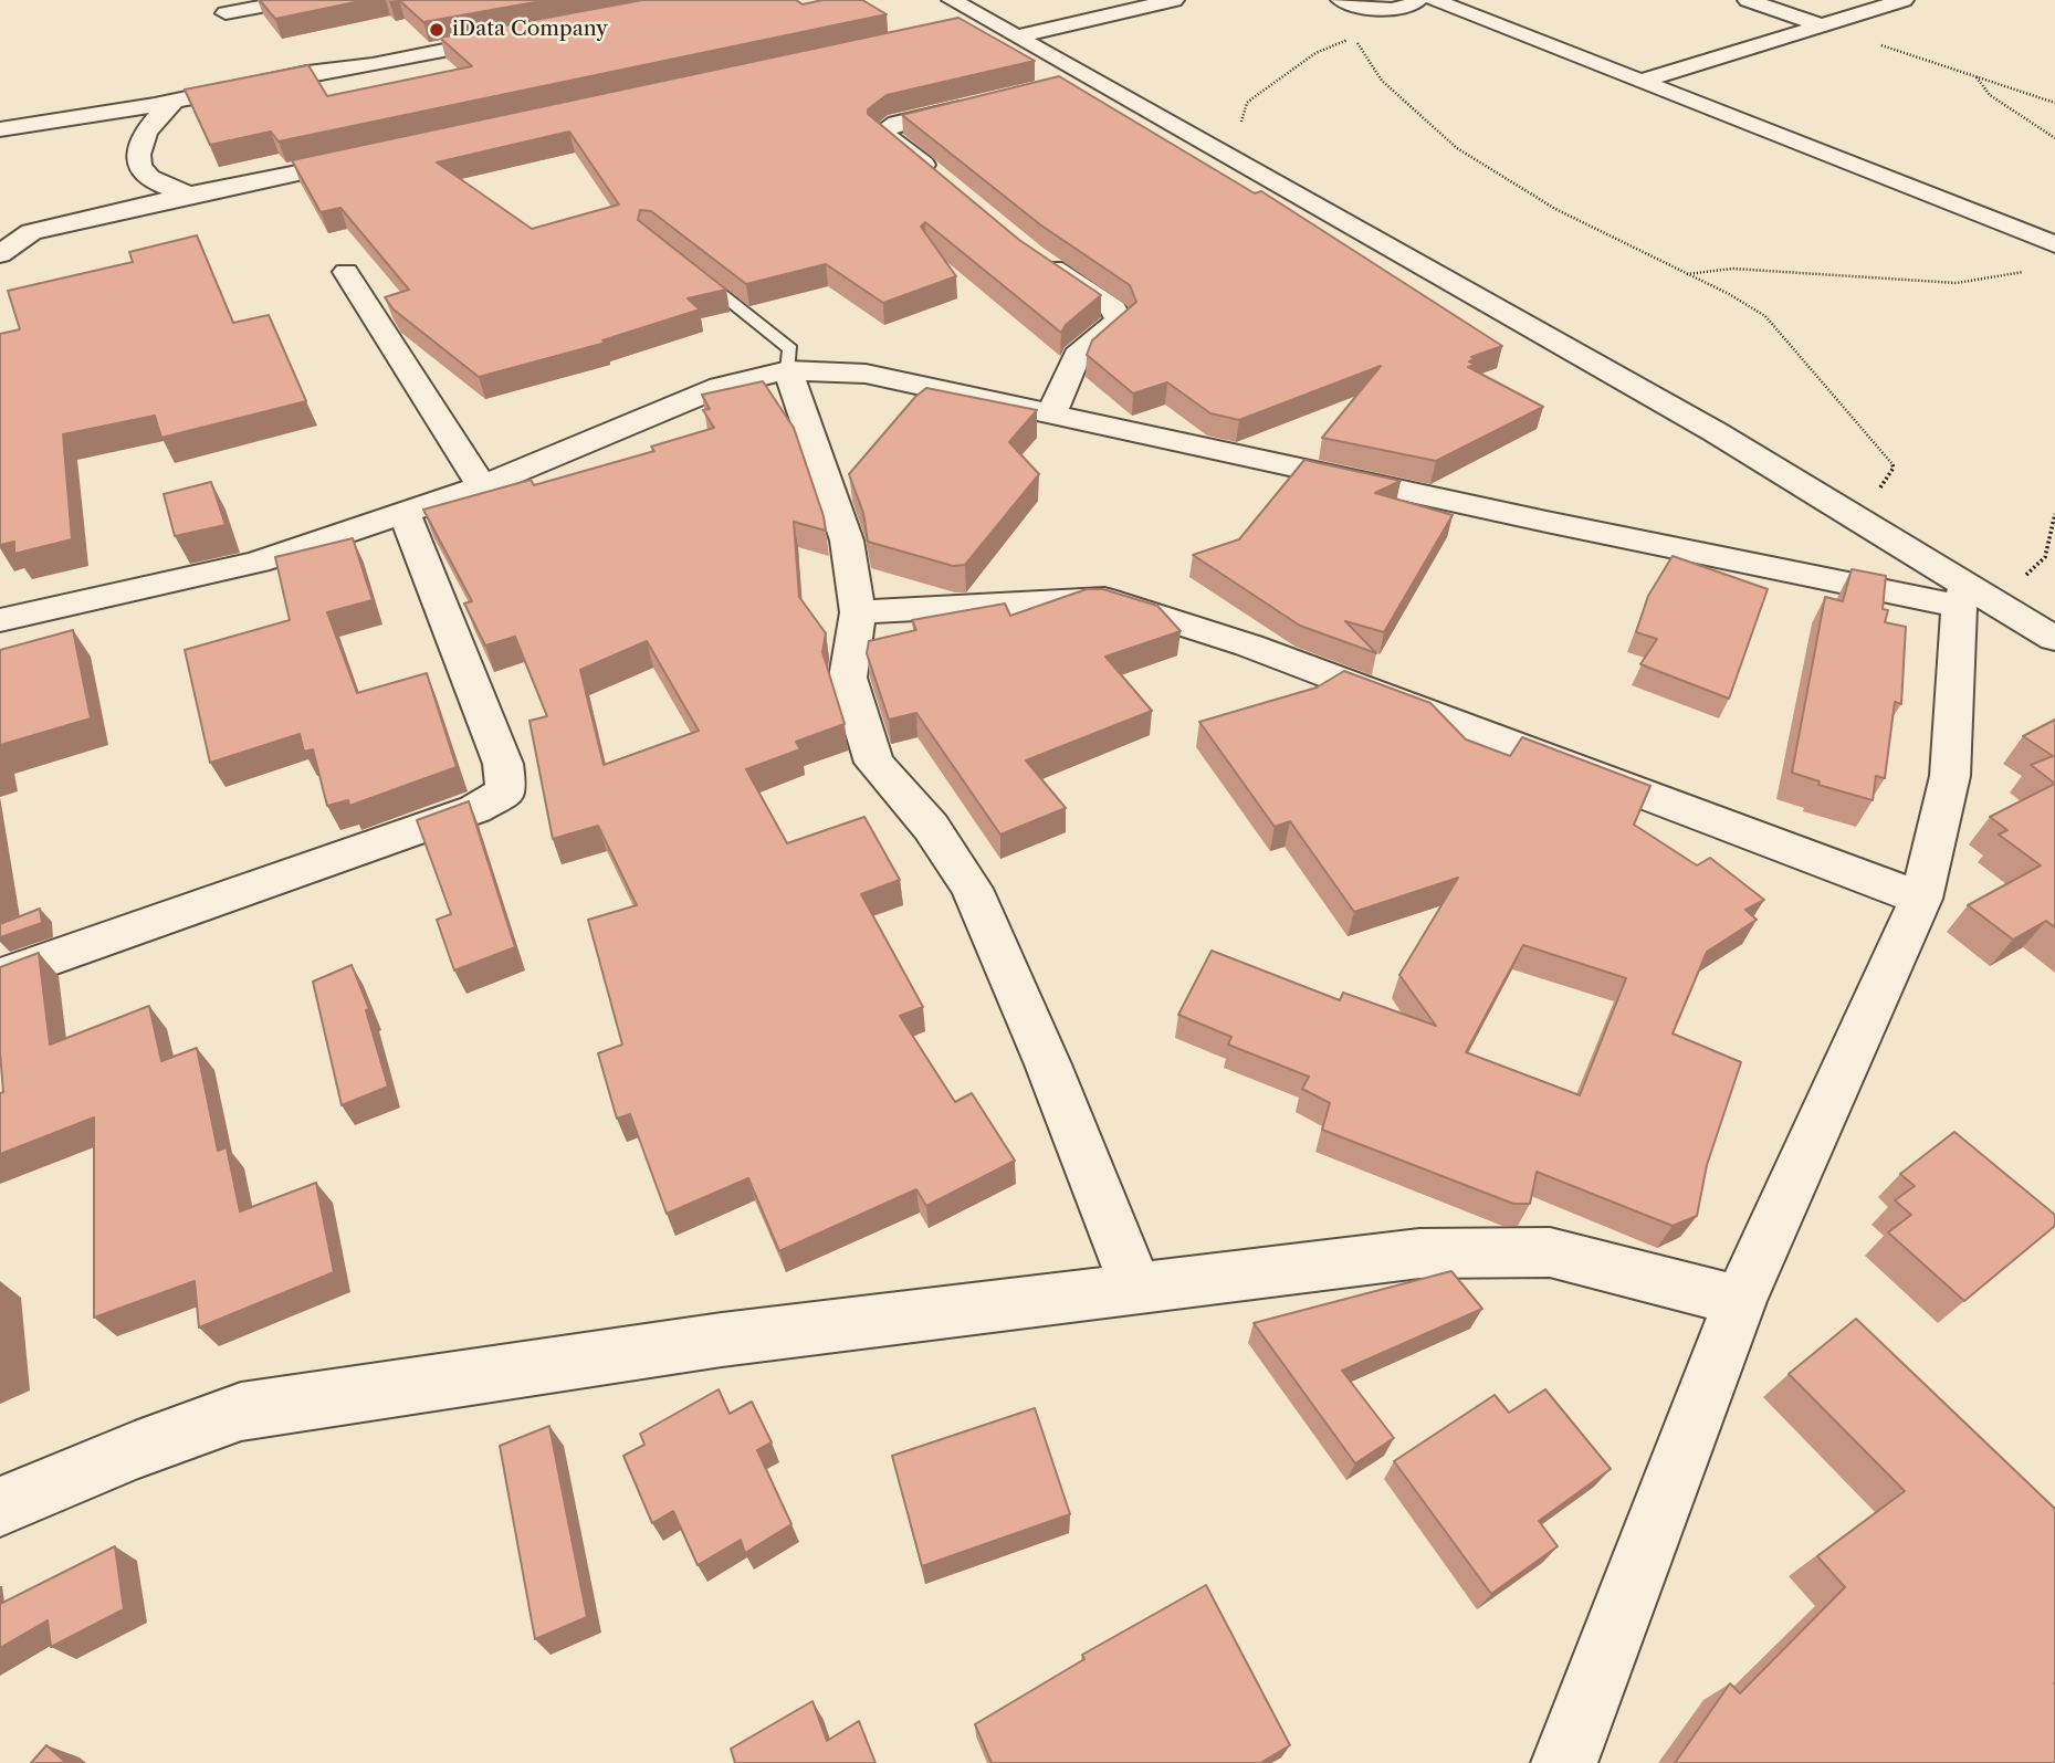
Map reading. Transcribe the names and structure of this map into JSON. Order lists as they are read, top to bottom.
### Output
{
  "places": ["iData Company"]
}
